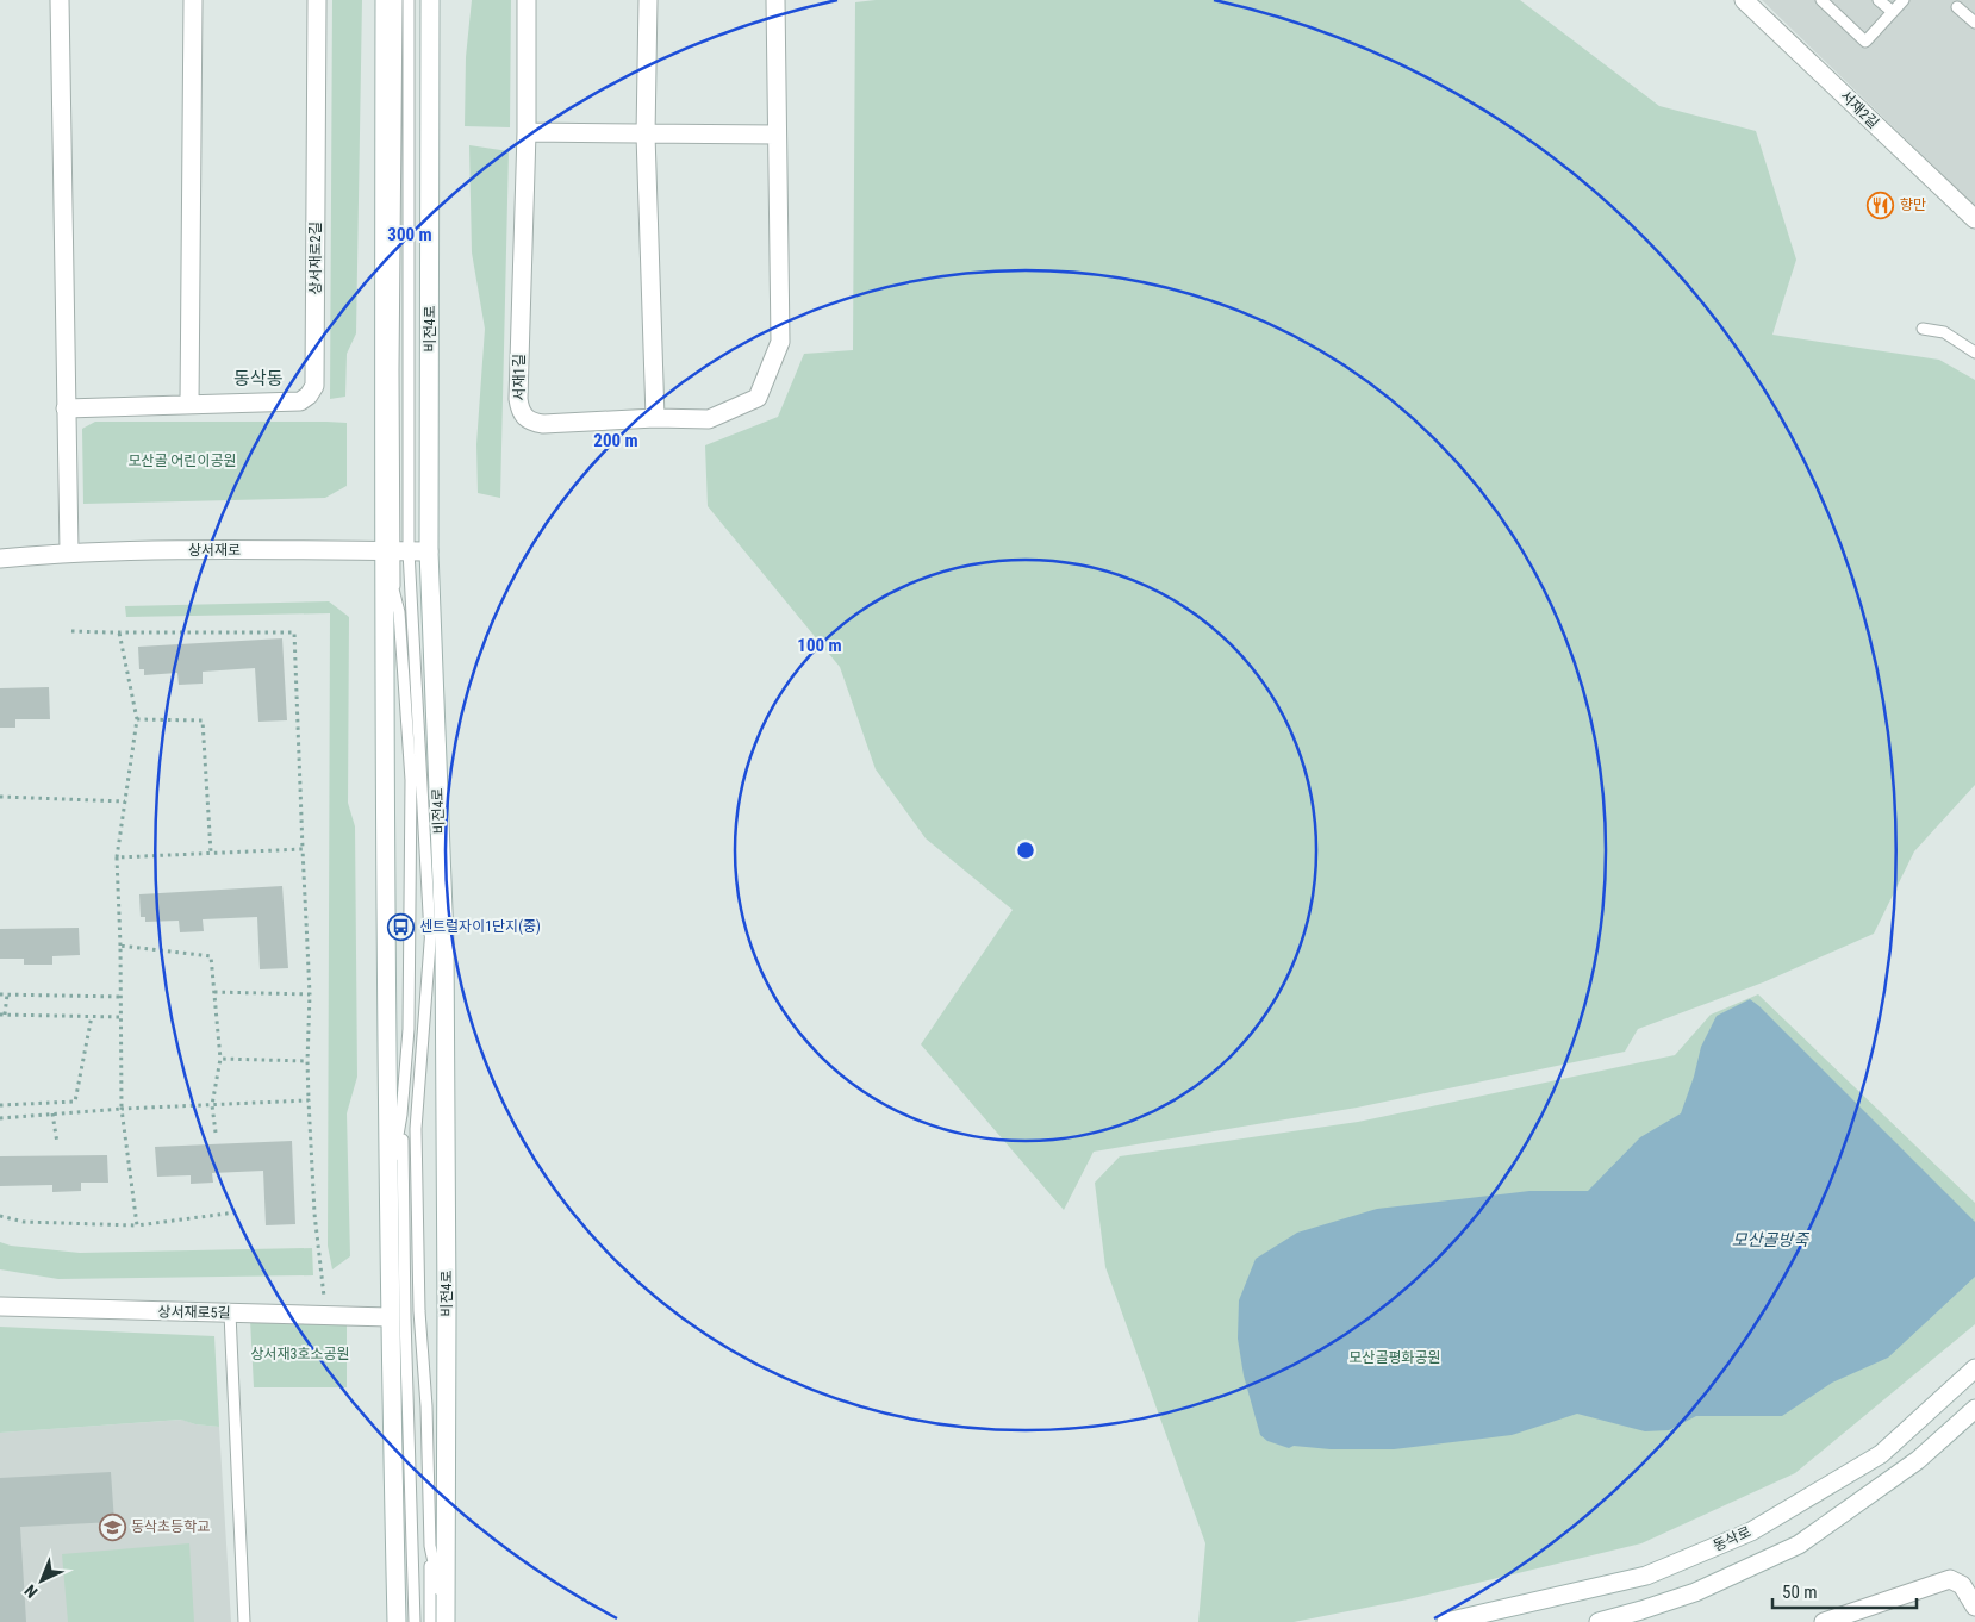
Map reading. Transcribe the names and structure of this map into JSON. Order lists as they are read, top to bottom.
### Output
{
  "streets": {
    "street": [
      "서재2길",
      "상서재로2길",
      "비전4로",
      "서재1길",
      "상서재로",
      "상서재로5길",
      "동삭로"
    ]
  },
  "crossings": [
    ["비전4로", "상서재로"]
  ],
  "districts": ["동삭동"],
  "water": ["모산골방죽"],
  "parks": ["모산골 어린이공원", "상서재3호소공원", "모산골평화공원"],
  "places": {
    "restaurant": ["향만"],
    "bus stop": ["센트럴자이1단지(중)"],
    "school or university": ["동삭초등학교"]
  },
  "scale_bar": "50 m",
  "north": "bottom left",
  "rings": ["300 m", "200 m", "100 m"]
}
